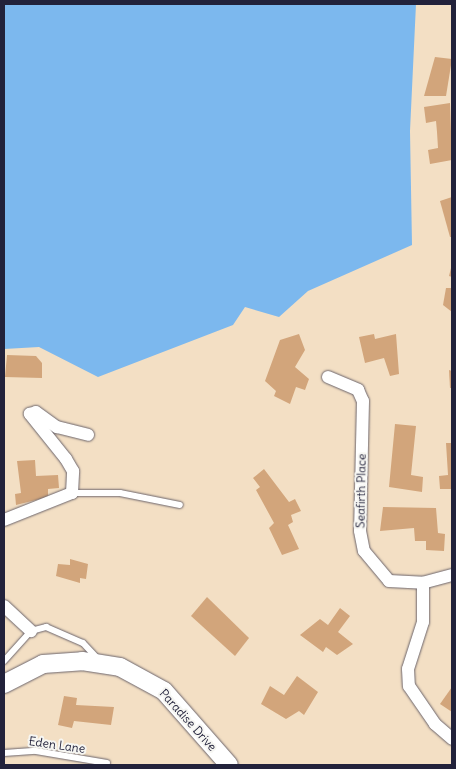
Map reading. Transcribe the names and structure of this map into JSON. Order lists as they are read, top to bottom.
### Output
{
  "streets": {
    "street": ["Seafirth Place", "Paradise Drive"],
    "lane": ["Eden Lane"]
  }
}
